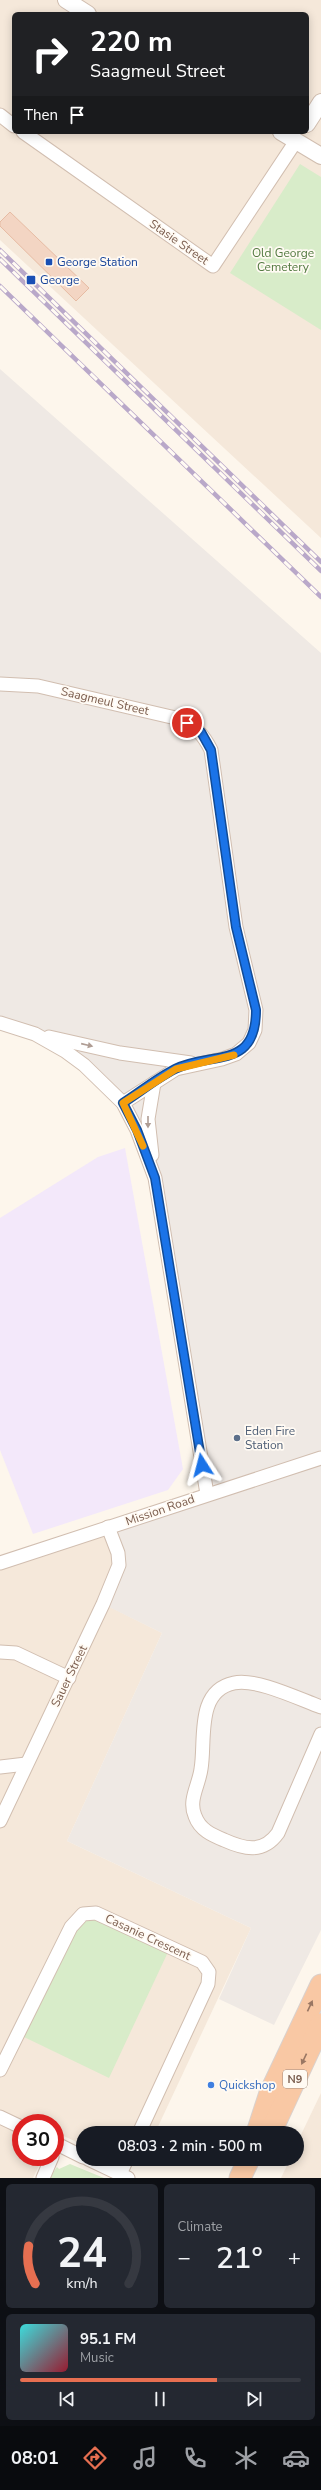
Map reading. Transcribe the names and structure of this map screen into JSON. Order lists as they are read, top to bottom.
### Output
{
  "streets": {
    "highway": ["N9"],
    "street": [
      "Stasie Street",
      "Saagmeul Street",
      "Mission Road",
      "Sauer Street",
      "Casanie Crescent"
    ]
  },
  "crossings": [
    ["Mission Road", "Sauer Street"]
  ],
  "parks": ["Old George Cemetery"],
  "places": {
    "transit": ["George Station", "George"],
    "other": ["Eden Fire Station", "Quickshop"]
  },
  "page": {
    "turn": ["220 m", "Saagmeul Street"],
    "then": "Then",
    "limit": "30",
    "trip": "08:03 · 2 min · 500 m",
    "tile": "Climate",
    "heat": ["−", "21°", "+"],
    "song": ["95.1 FM", "Music"],
    "tabs": "08:01",
    "gauge": ["24", "km/h"]
  }
}
